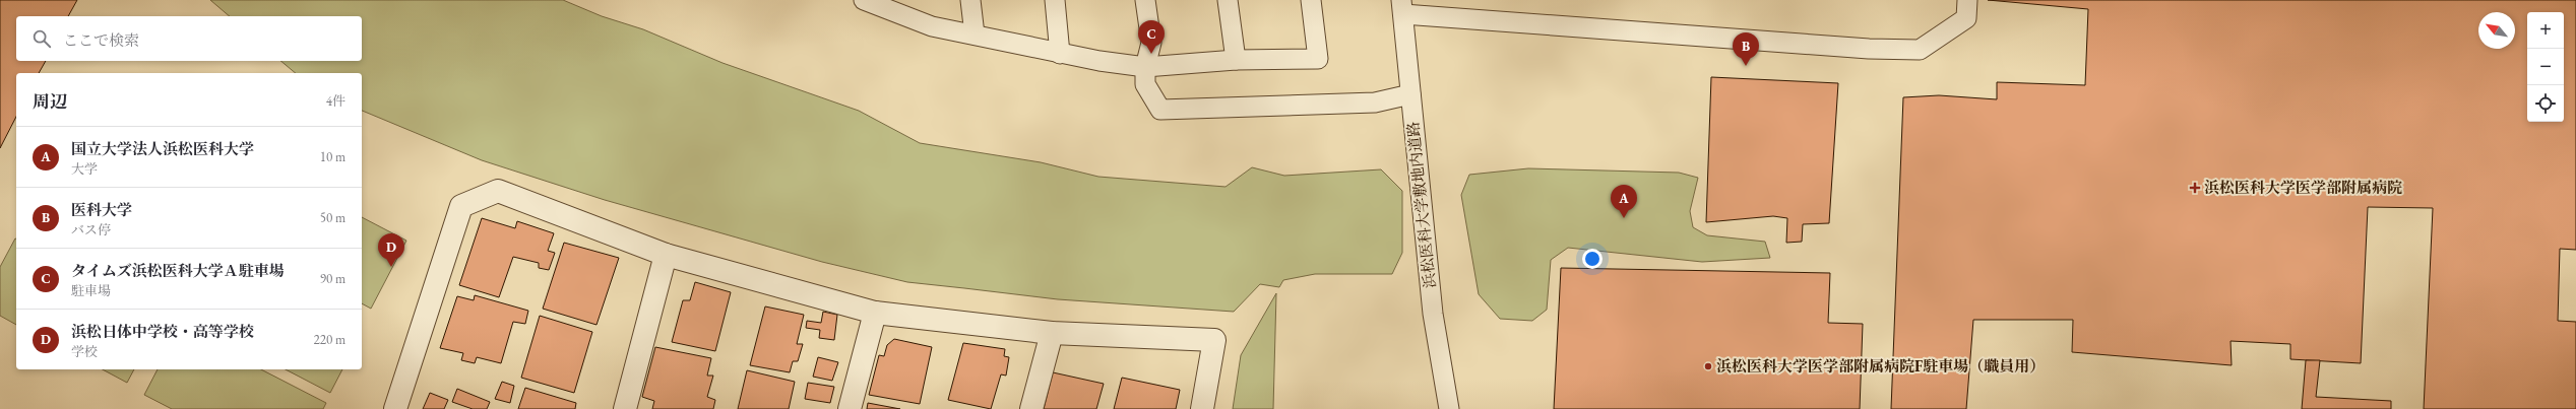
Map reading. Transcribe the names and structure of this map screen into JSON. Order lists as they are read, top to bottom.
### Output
{
  "streets": {
    "lane": ["浜松医科大学敷地内道路"]
  },
  "places": {
    "health": ["浜松医科大学医学部附属病院"],
    "other": ["浜松医科大学医学部附属病院F駐車場（職員用）"]
  },
  "north": "top left",
  "page": {
    "map_buttons": ["+", "−"],
    "search": "ここで検索",
    "pins": [
      "C",
      "B",
      "A",
      "D"
    ],
    "heading": ["周辺", "4件"],
    "list": [
      {
        "mark": "A",
        "name": "国立大学法人浜松医科大学",
        "note": "大学",
        "value": "10 m"
      },
      {
        "mark": "B",
        "name": "医科大学",
        "note": "バス停",
        "value": "50 m"
      },
      {
        "mark": "C",
        "name": "タイムズ浜松医科大学Ａ駐車場",
        "note": "駐車場",
        "value": "90 m"
      },
      {
        "mark": "D",
        "name": "浜松日体中学校・高等学校",
        "note": "学校",
        "value": "220 m"
      }
    ]
  }
}
